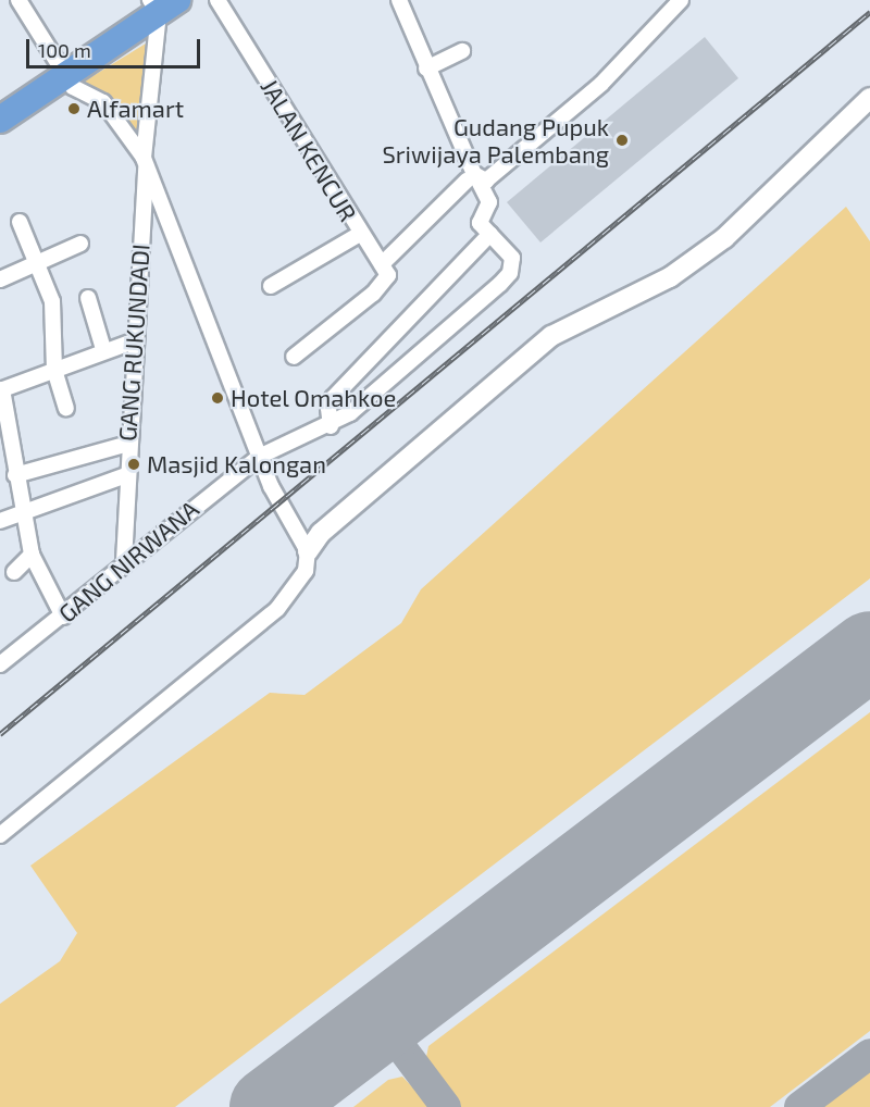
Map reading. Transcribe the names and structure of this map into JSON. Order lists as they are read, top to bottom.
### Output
{
  "streets": {
    "street": ["JALAN KENCUR", "GANG RUKUNDADI", "GANG NIRWANA"]
  },
  "crossings": [
    ["GANG RUKUNDADI", "GANG NIRWANA"]
  ],
  "places": [
    "Alfamart",
    "Gudang Pupuk Sriwijaya Palembang",
    "Hotel Omahkoe",
    "Masjid Kalongan"
  ],
  "scale_bar": "100 m"
}
